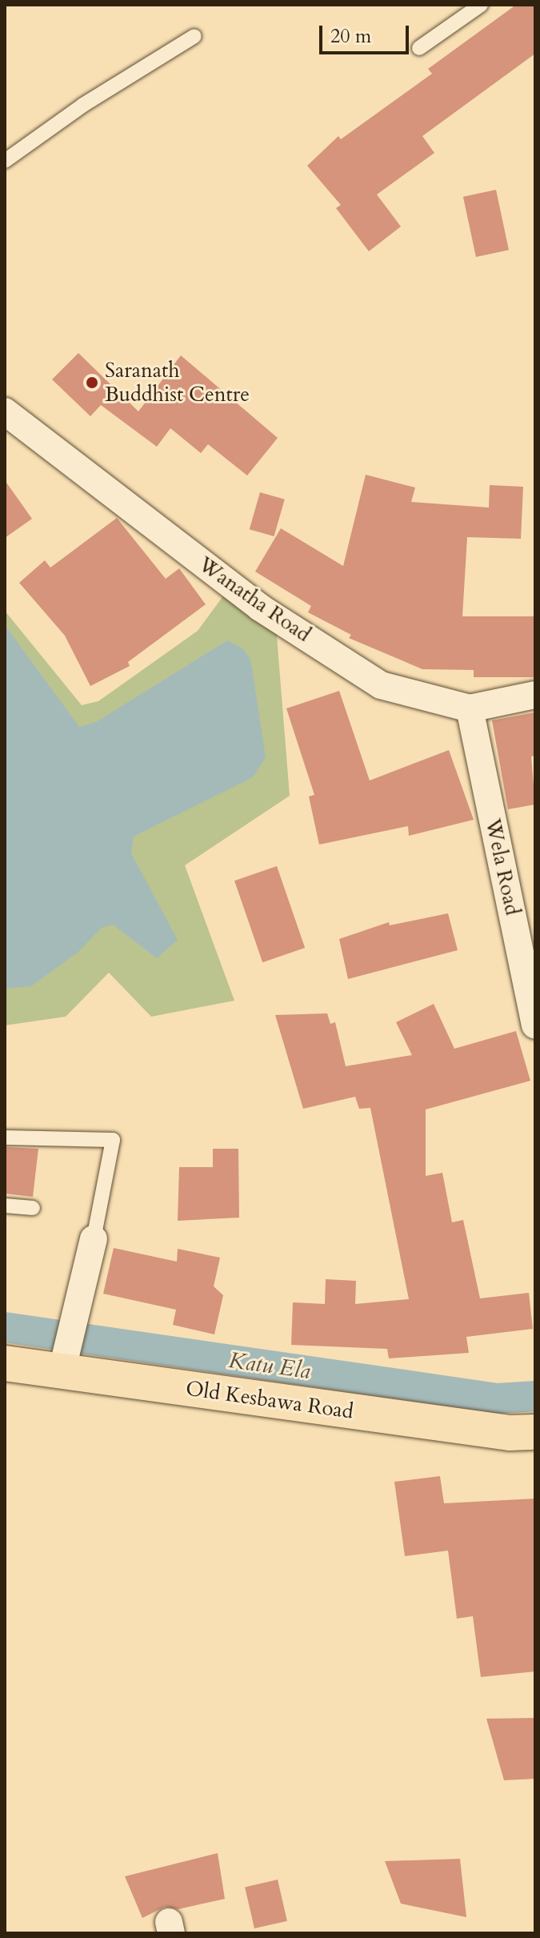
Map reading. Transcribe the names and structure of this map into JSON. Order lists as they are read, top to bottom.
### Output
{
  "streets": {
    "main road": ["Old Kesbawa Road"],
    "street": ["Wanatha Road", "Wela Road"]
  },
  "crossings": [
    ["Wanatha Road", "Wela Road"]
  ],
  "water": ["Katu Ela"],
  "places": ["Saranath Buddhist Centre"],
  "scale_bar": "20 m"
}
